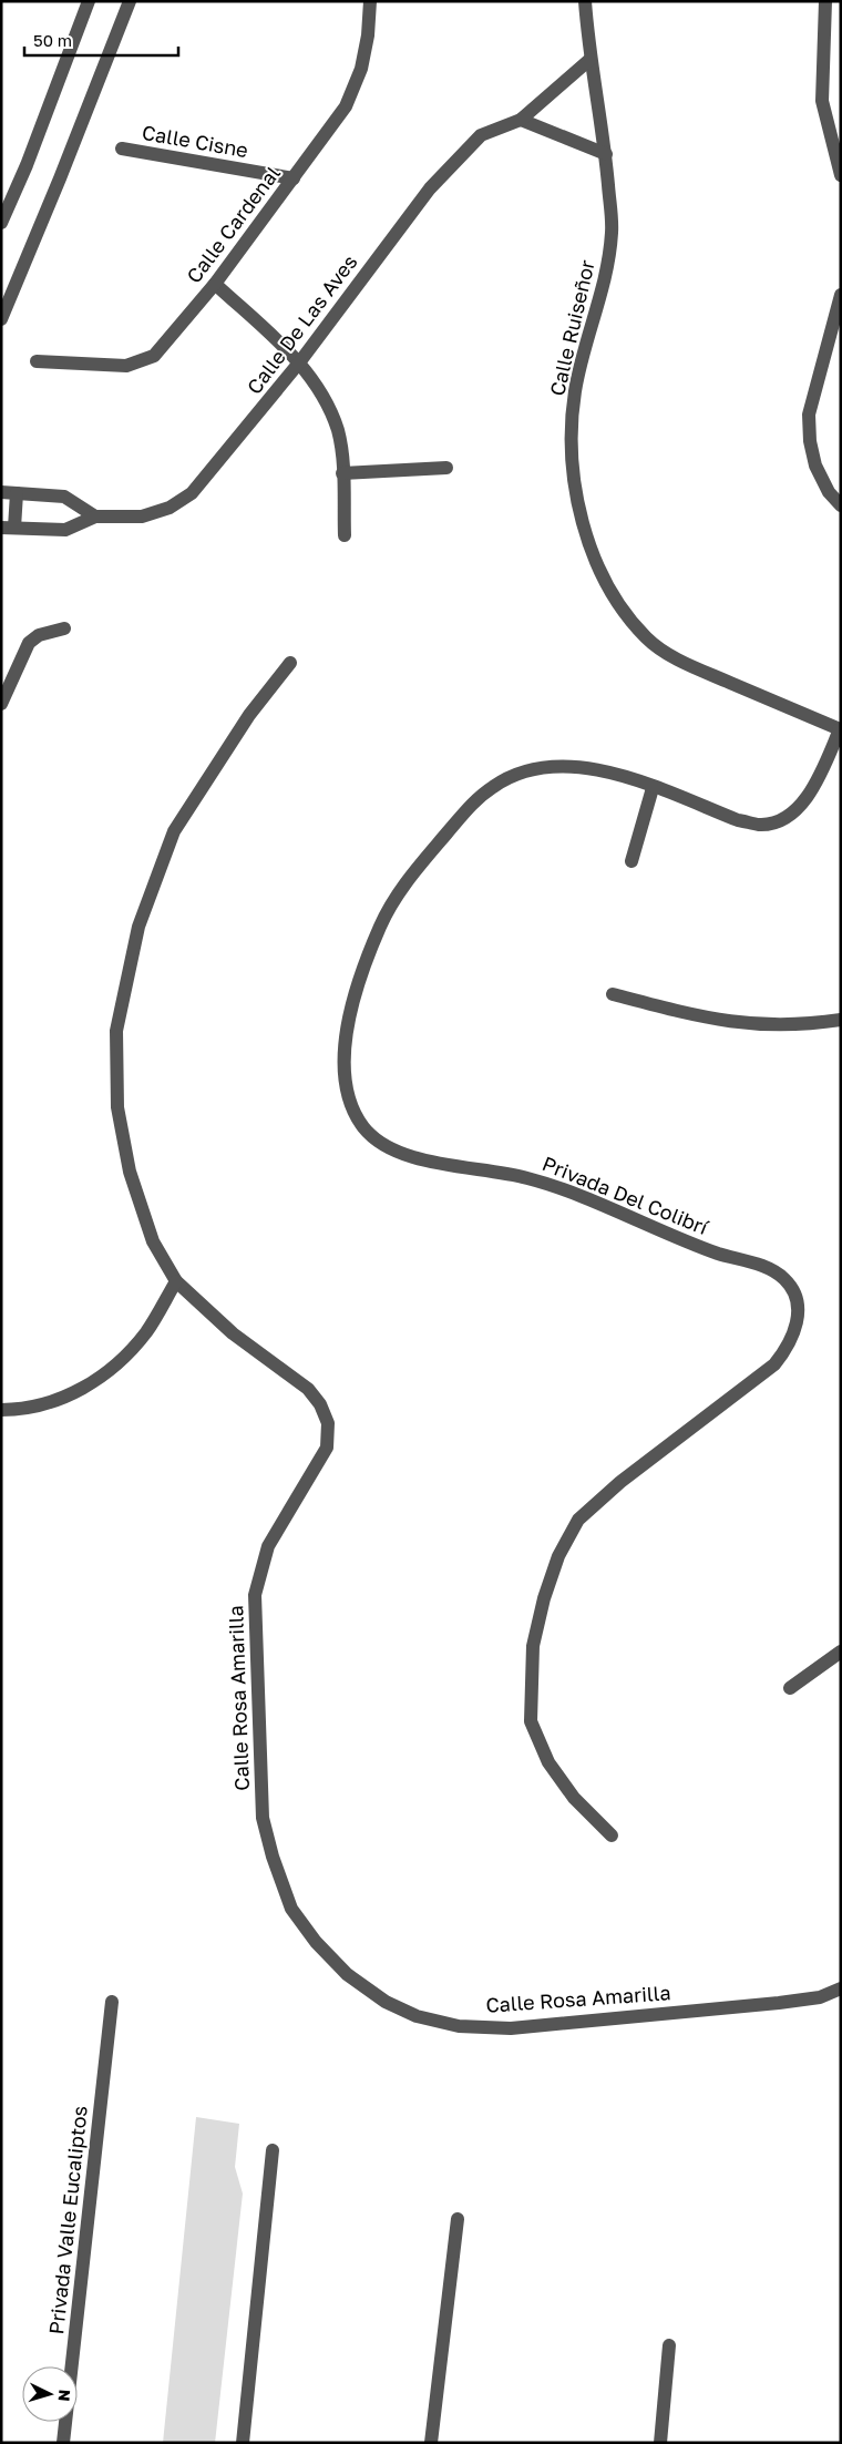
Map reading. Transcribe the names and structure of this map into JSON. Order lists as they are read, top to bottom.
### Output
{
  "streets": {
    "street": [
      "Calle Cisne",
      "Calle Cardenal",
      "Calle De Las Aves",
      "Calle Ruiseñor",
      "Privada Del Colibrí",
      "Calle Rosa Amarilla",
      "Privada Valle Eucaliptos"
    ]
  },
  "crossings": [
    ["Calle Cisne", "Calle Cardenal"],
    ["Calle De Las Aves", "Calle Ruiseñor"],
    ["Calle Ruiseñor", "Privada Del Colibrí"]
  ],
  "scale_bar": "50 m",
  "north": "right"
}
